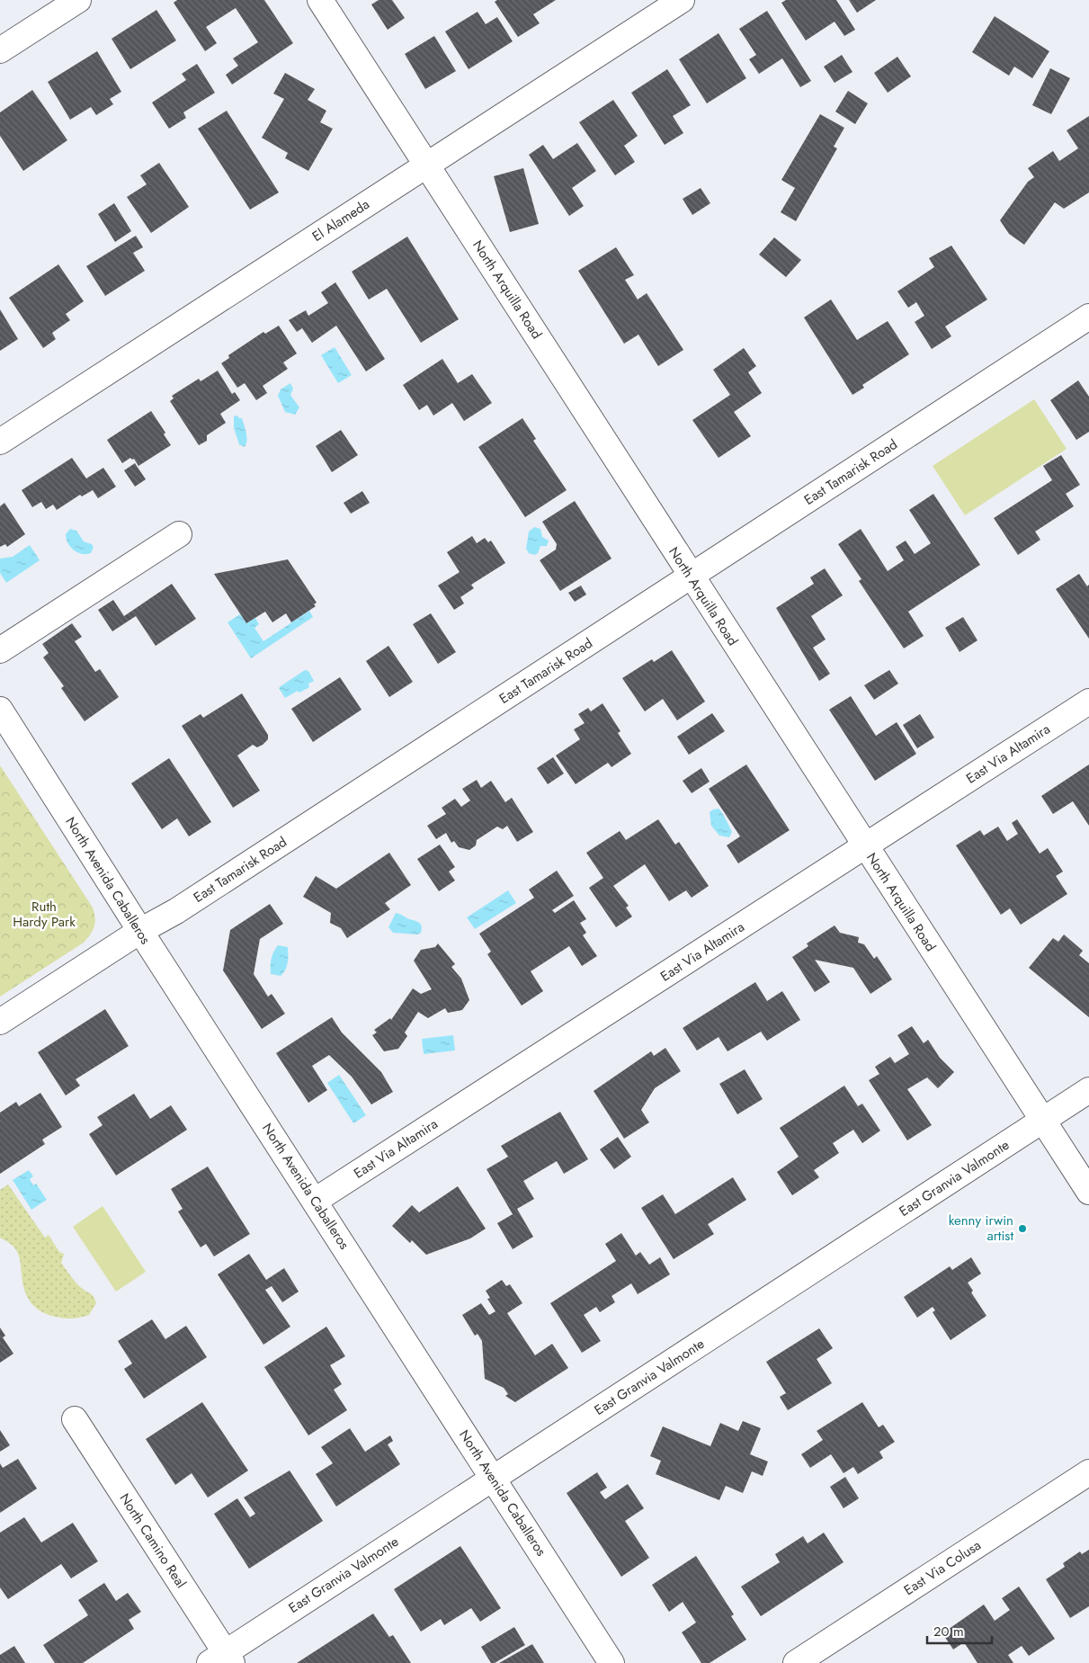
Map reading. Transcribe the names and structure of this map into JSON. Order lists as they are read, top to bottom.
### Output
{
  "streets": {
    "street": [
      "El Alameda",
      "North Arquilla Road",
      "East Tamarisk Road",
      "East Via Altamira",
      "North Avenida Caballeros",
      "East Granvia Valmonte",
      "North Camino Real",
      "East Via Colusa"
    ]
  },
  "crossings": [
    ["El Alameda", "North Arquilla Road"],
    ["North Arquilla Road", "East Tamarisk Road"],
    ["North Arquilla Road", "East Via Altamira"],
    ["North Arquilla Road", "East Granvia Valmonte"],
    ["East Tamarisk Road", "North Avenida Caballeros"],
    ["East Via Altamira", "North Avenida Caballeros"],
    ["North Avenida Caballeros", "East Granvia Valmonte"],
    ["East Granvia Valmonte", "North Camino Real"]
  ],
  "parks": ["Ruth Hardy Park"],
  "places": ["kenny irwin artist"],
  "scale_bar": "20 m"
}
